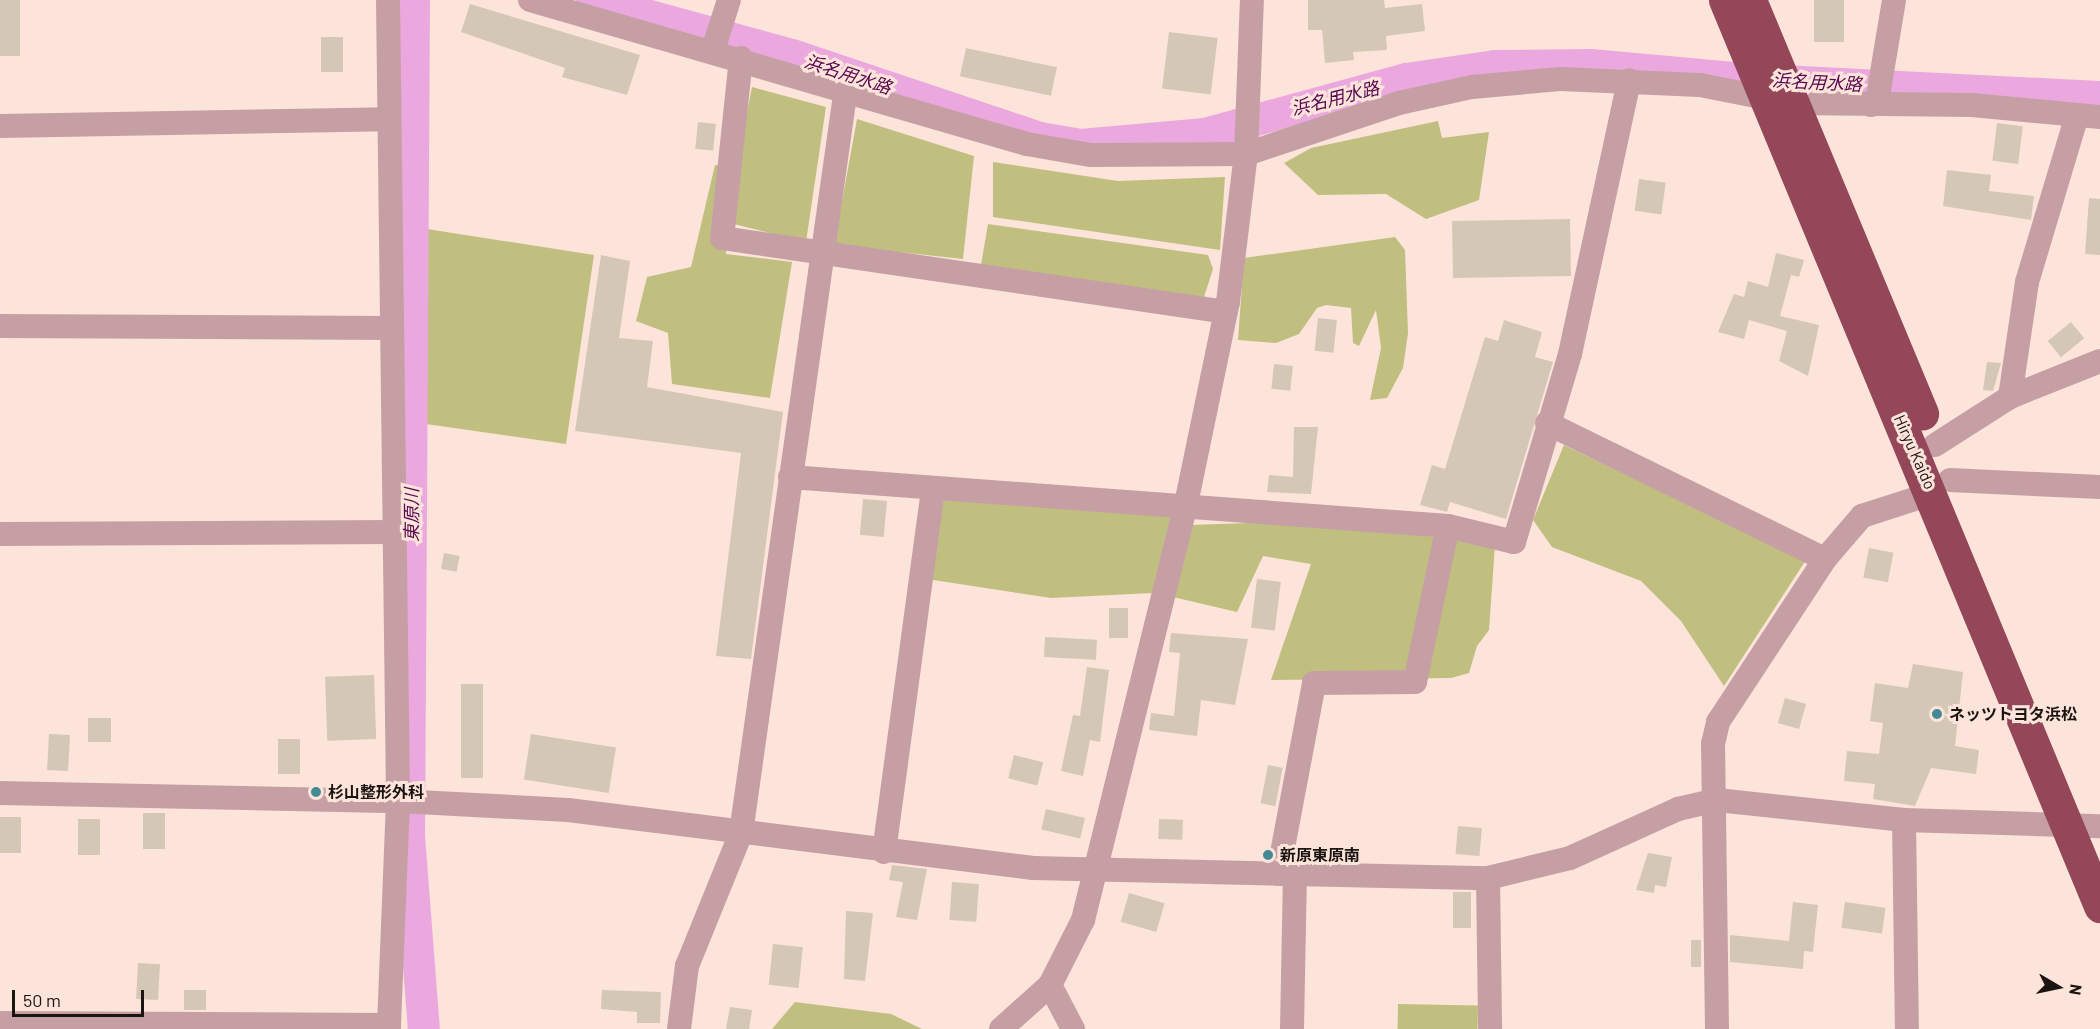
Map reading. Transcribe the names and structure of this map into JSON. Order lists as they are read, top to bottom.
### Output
{
  "streets": {
    "highway": ["Hiryu Kaido"]
  },
  "water": ["浜名用水路", "東原川"],
  "places": ["ネッツトヨタ浜松", "杉山整形外科", "新原東原南"],
  "scale_bar": "50 m",
  "north": "right"
}
